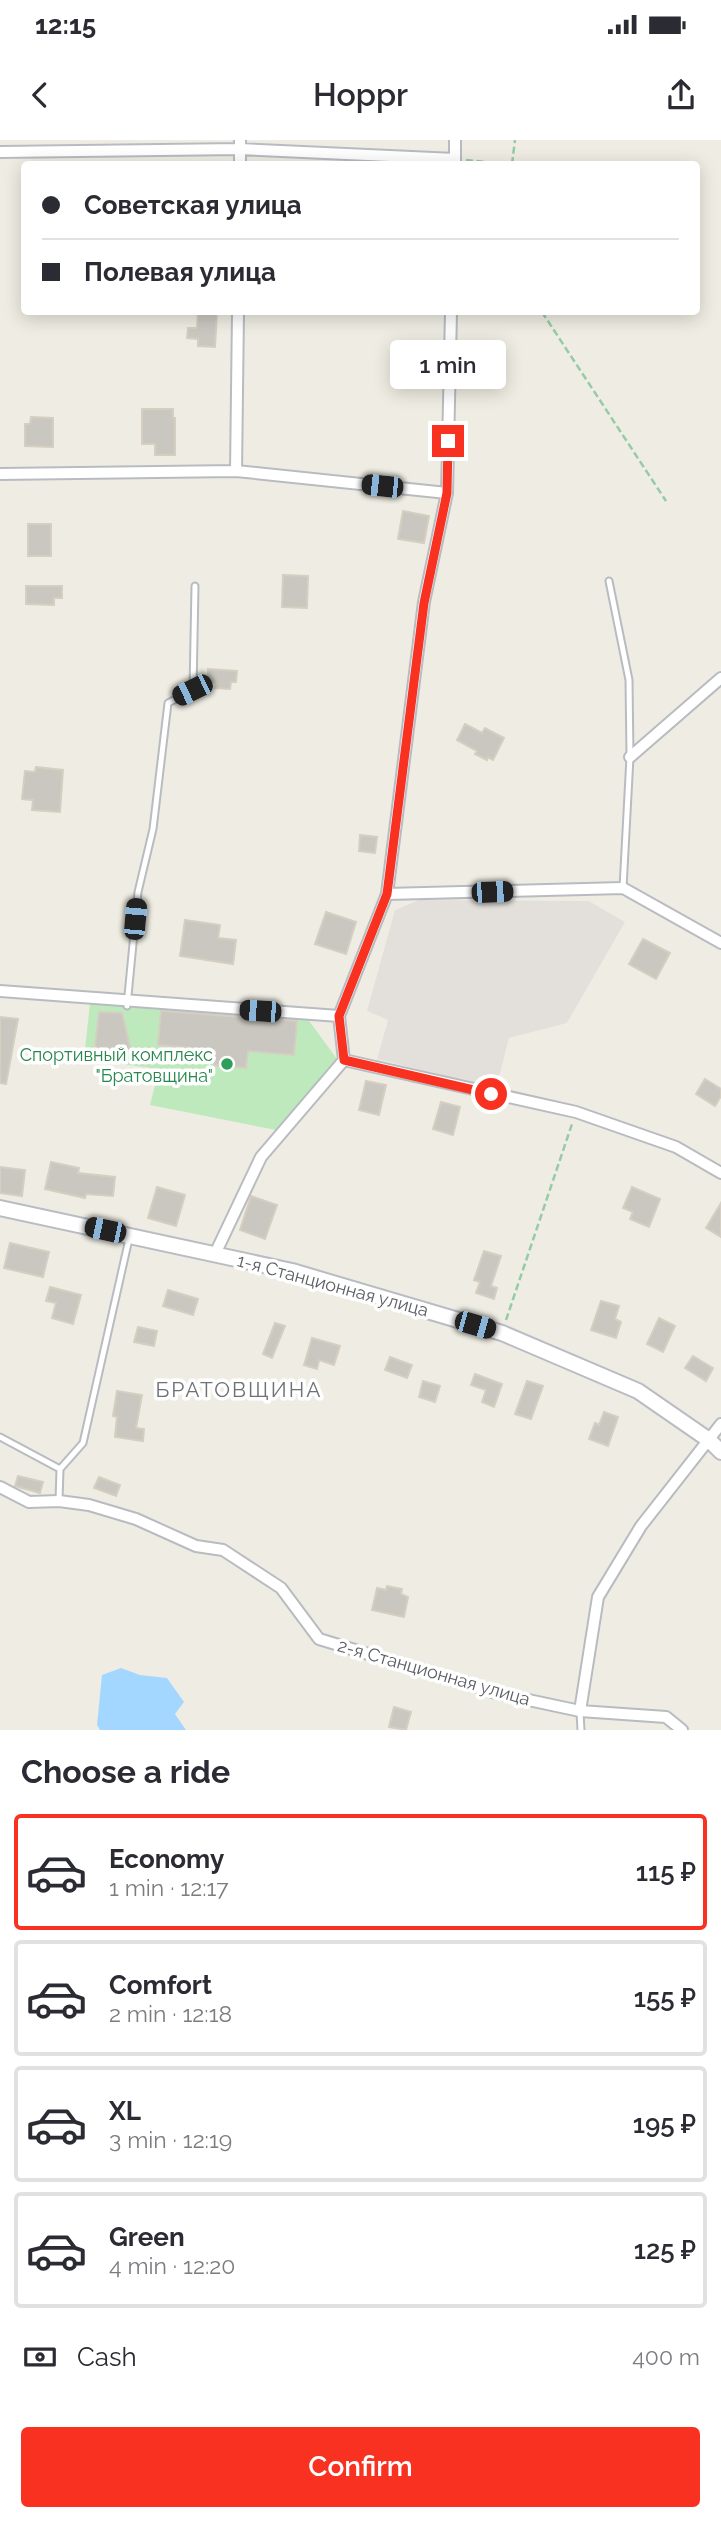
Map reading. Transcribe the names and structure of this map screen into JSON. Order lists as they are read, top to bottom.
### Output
{
  "streets": {
    "main road": ["1-я Станционная улица"],
    "street": ["2-я Станционная улица"]
  },
  "districts": ["БРАТОВЩИНА"],
  "places": ["Спортивный комплекс \"Братовщина\""],
  "page": {
    "status": "12:15",
    "header": "Hoppr",
    "banner": ["Советская улица", "Полевая улица"],
    "bubble": "1 min",
    "heading": "Choose a ride",
    "list": [
      {
        "name": "Economy",
        "note": "1 min · 12:17",
        "value": "115 ₽"
      },
      {
        "name": "Comfort",
        "note": "2 min · 12:18",
        "value": "155 ₽"
      },
      {
        "name": "XL",
        "note": "3 min · 12:19",
        "value": "195 ₽"
      },
      {
        "name": "Green",
        "note": "4 min · 12:20",
        "value": "125 ₽"
      }
    ],
    "pay": ["Cash", "400 m"],
    "buttons": "Confirm"
  }
}
